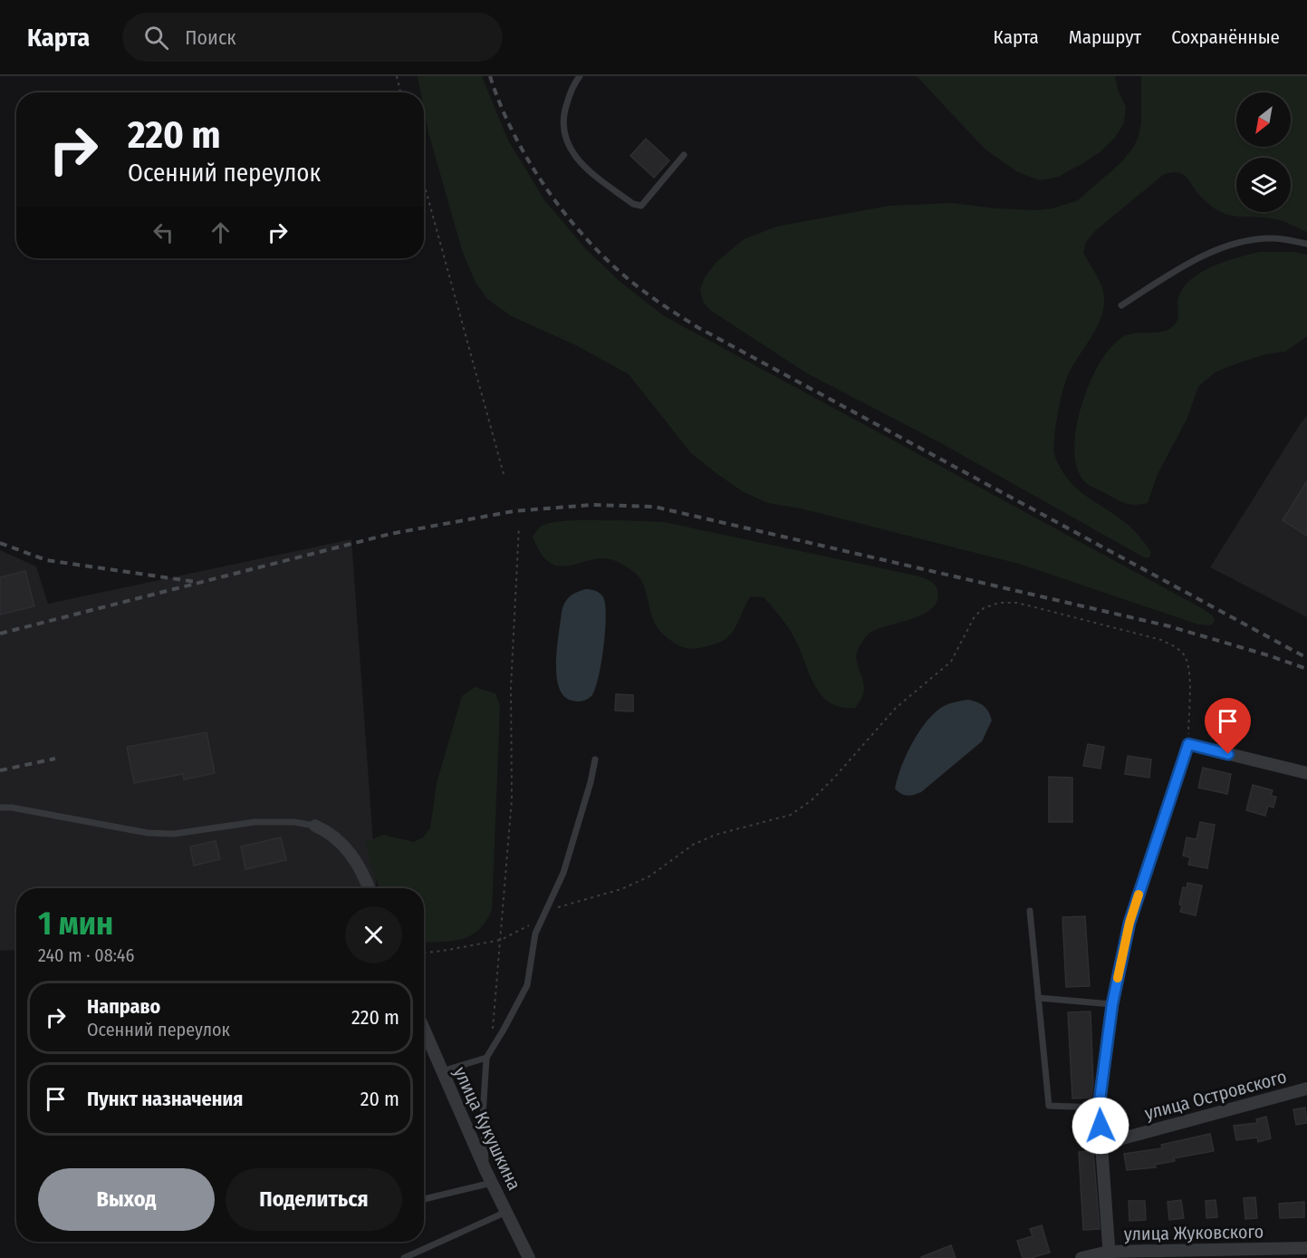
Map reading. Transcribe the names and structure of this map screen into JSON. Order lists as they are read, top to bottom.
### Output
{
  "streets": {
    "street": ["улица Островского", "улица Кукушкина", "улица Жуковского"]
  },
  "north": "bottom left",
  "page": {
    "header": "Карта",
    "search": "Поиск",
    "nav": ["Карта", "Маршрут", "Сохранённые"],
    "turn": ["220 m", "Осенний переулок"],
    "heading": ["1 мин", "240 m · 08:46"],
    "list": [
      {
        "name": "Направо",
        "note": "Осенний переулок",
        "value": "220 m"
      },
      {
        "name": "Пункт назначения",
        "value": "20 m"
      }
    ],
    "buttons": ["Выход", "Поделиться"]
  }
}
